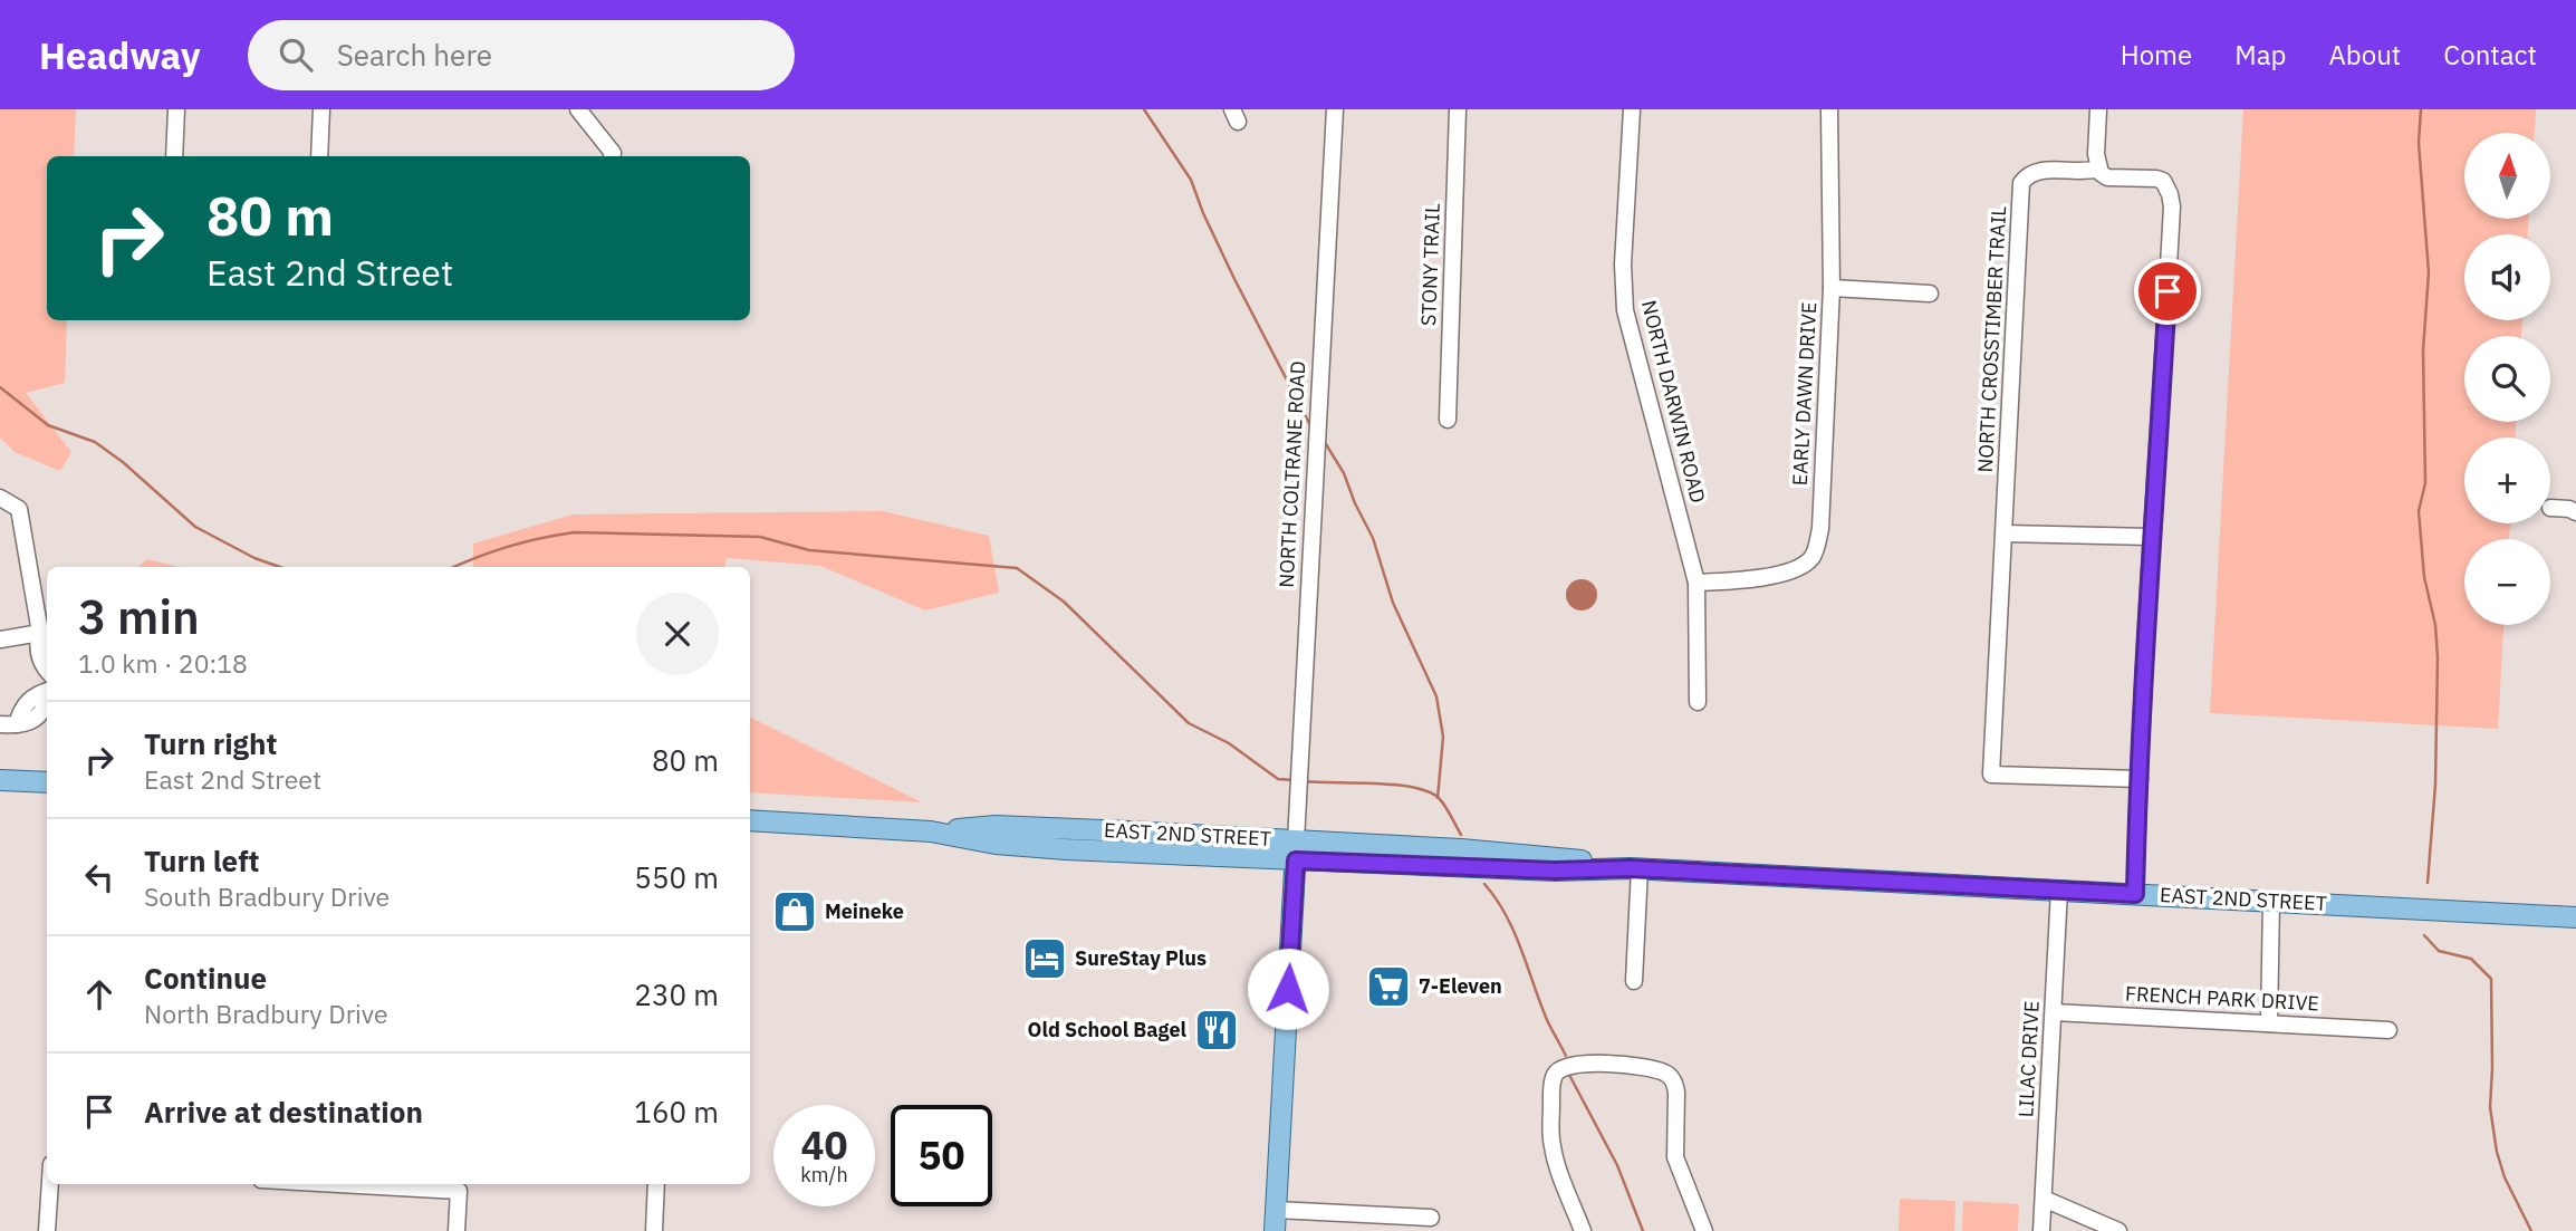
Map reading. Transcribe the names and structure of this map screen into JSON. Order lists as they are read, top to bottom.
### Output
{
  "streets": {
    "main road": ["EAST 2ND STREET"],
    "street": [
      "STONY TRAIL",
      "NORTH CROSSTIMBER TRAIL",
      "EARLY DAWN DRIVE",
      "NORTH DARWIN ROAD",
      "NORTH COLTRANE ROAD",
      "FRENCH PARK DRIVE",
      "LILAC DRIVE"
    ]
  },
  "crossings": [
    ["EARLY DAWN DRIVE", "NORTH DARWIN ROAD"],
    ["NORTH COLTRANE ROAD", "EAST 2ND STREET"],
    ["EAST 2ND STREET", "LILAC DRIVE"],
    ["FRENCH PARK DRIVE", "LILAC DRIVE"]
  ],
  "places": {
    "shop": ["Meineke"],
    "hotel": ["SureStay Plus"],
    "supermarket": ["7-Eleven"],
    "restaurant": ["Old School Bagel"]
  },
  "north": "top",
  "page": {
    "header": "Headway",
    "search": "Search here",
    "nav": [
      "Home",
      "Map",
      "About",
      "Contact"
    ],
    "map_buttons": ["+", "−"],
    "turn": ["80 m", "East 2nd Street"],
    "heading": ["3 min", "1.0 km · 20:18"],
    "list": [
      {
        "name": "Turn right",
        "note": "East 2nd Street",
        "value": "80 m"
      },
      {
        "name": "Turn left",
        "note": "South Bradbury Drive",
        "value": "550 m"
      },
      {
        "name": "Continue",
        "note": "North Bradbury Drive",
        "value": "230 m"
      },
      {
        "name": "Arrive at destination",
        "value": "160 m"
      }
    ],
    "speed": "40 km/h",
    "limit": "50"
  }
}
